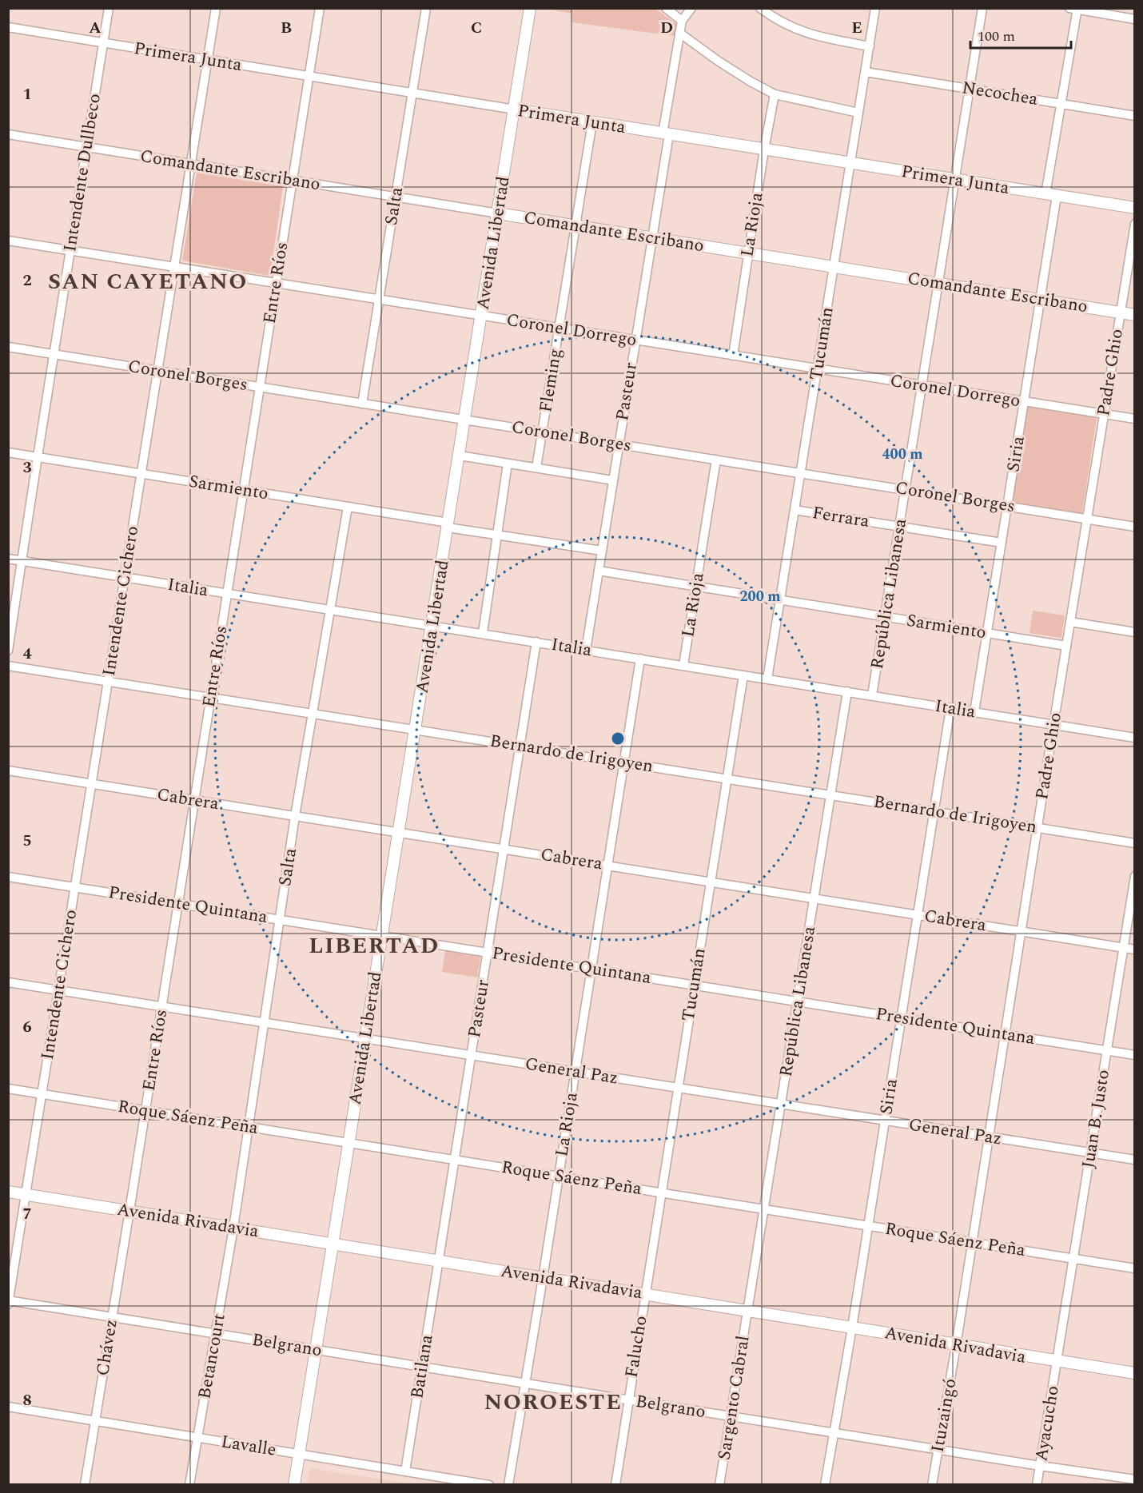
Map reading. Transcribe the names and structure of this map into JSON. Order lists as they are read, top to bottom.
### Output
{
  "streets": {
    "main road": [
      "Primera Junta",
      "Comandante Escribano",
      "Avenida Libertad",
      "Avenida Rivadavia"
    ],
    "street": [
      "Necochea",
      "Intendente Dullbeco",
      "Salta",
      "La Rioja",
      "Entre Ríos",
      "Coronel Dorrego",
      "Tucumán",
      "Padre Ghio",
      "Coronel Borges",
      "Fleming",
      "Pasteur",
      "Siria",
      "Sarmiento",
      "Ferrara",
      "Italia",
      "República Libanesa",
      "Intendente Cichero",
      "Bernardo de Irigoyen",
      "Cabrera",
      "Presidente Quintana",
      "General Paz",
      "Roque Sáenz Peña",
      "Juan B. Justo",
      "Belgrano",
      "Falucho",
      "Chávez",
      "Betancourt",
      "Batilana",
      "Sargento Cabral",
      "Ituzaingó",
      "Ayacucho",
      "Lavalle"
    ]
  },
  "crossings": [
    ["Primera Junta", "Intendente Dullbeco"],
    ["Primera Junta", "Salta"],
    ["Primera Junta", "La Rioja"],
    ["Primera Junta", "Avenida Libertad"],
    ["Primera Junta", "Entre Ríos"],
    ["Primera Junta", "Tucumán"],
    ["Primera Junta", "Fleming"],
    ["Primera Junta", "Pasteur"],
    ["Primera Junta", "Siria"],
    ["Primera Junta", "República Libanesa"],
    ["Primera Junta", "Intendente Cichero"],
    ["Necochea", "Tucumán"],
    ["Necochea", "República Libanesa"],
    ["Comandante Escribano", "Intendente Dullbeco"],
    ["Comandante Escribano", "Salta"],
    ["Comandante Escribano", "La Rioja"],
    ["Comandante Escribano", "Avenida Libertad"],
    ["Comandante Escribano", "Entre Ríos"],
    ["Comandante Escribano", "Tucumán"],
    ["Comandante Escribano", "Padre Ghio"],
    ["Comandante Escribano", "Fleming"],
    ["Comandante Escribano", "Pasteur"],
    ["Comandante Escribano", "Siria"],
    ["Comandante Escribano", "República Libanesa"],
    ["Comandante Escribano", "Intendente Cichero"],
    ["Intendente Dullbeco", "Coronel Dorrego"],
    ["Intendente Dullbeco", "Coronel Borges"],
    ["Intendente Dullbeco", "Sarmiento"],
    ["Intendente Dullbeco", "Italia"],
    ["Salta", "Coronel Dorrego"],
    ["Salta", "Coronel Borges"],
    ["Salta", "Sarmiento"],
    ["Salta", "Italia"],
    ["Salta", "Bernardo de Irigoyen"],
    ["Salta", "Cabrera"],
    ["Salta", "Presidente Quintana"],
    ["Salta", "General Paz"],
    ["Salta", "Roque Sáenz Peña"],
    ["Salta", "Avenida Rivadavia"],
    ["Salta", "Betancourt"],
    ["La Rioja", "Coronel Dorrego"],
    ["La Rioja", "Coronel Borges"],
    ["La Rioja", "Sarmiento"],
    ["La Rioja", "Italia"],
    ["La Rioja", "Bernardo de Irigoyen"],
    ["La Rioja", "Cabrera"],
    ["La Rioja", "Presidente Quintana"],
    ["La Rioja", "General Paz"],
    ["La Rioja", "Roque Sáenz Peña"],
    ["La Rioja", "Avenida Rivadavia"],
    ["La Rioja", "Belgrano"],
    ["Avenida Libertad", "Coronel Dorrego"],
    ["Avenida Libertad", "Coronel Borges"],
    ["Avenida Libertad", "Sarmiento"],
    ["Avenida Libertad", "Italia"],
    ["Avenida Libertad", "Bernardo de Irigoyen"],
    ["Avenida Libertad", "Cabrera"],
    ["Avenida Libertad", "Presidente Quintana"],
    ["Avenida Libertad", "General Paz"],
    ["Avenida Libertad", "Roque Sáenz Peña"],
    ["Avenida Libertad", "Avenida Rivadavia"],
    ["Avenida Libertad", "Belgrano"],
    ["Avenida Libertad", "Lavalle"],
    ["Entre Ríos", "Coronel Dorrego"],
    ["Entre Ríos", "Coronel Borges"],
    ["Entre Ríos", "Sarmiento"],
    ["Entre Ríos", "Italia"],
    ["Entre Ríos", "Bernardo de Irigoyen"],
    ["Entre Ríos", "Cabrera"],
    ["Entre Ríos", "Presidente Quintana"],
    ["Entre Ríos", "General Paz"],
    ["Entre Ríos", "Roque Sáenz Peña"],
    ["Entre Ríos", "Avenida Rivadavia"],
    ["Entre Ríos", "Chávez"],
    ["Coronel Dorrego", "Tucumán"],
    ["Coronel Dorrego", "Padre Ghio"],
    ["Coronel Dorrego", "Fleming"],
    ["Coronel Dorrego", "Pasteur"],
    ["Coronel Dorrego", "Siria"],
    ["Coronel Dorrego", "República Libanesa"],
    ["Coronel Dorrego", "Intendente Cichero"],
    ["Tucumán", "Coronel Borges"],
    ["Tucumán", "Sarmiento"],
    ["Tucumán", "Ferrara"],
    ["Tucumán", "Italia"],
    ["Tucumán", "Bernardo de Irigoyen"],
    ["Tucumán", "Cabrera"],
    ["Tucumán", "Presidente Quintana"],
    ["Tucumán", "General Paz"],
    ["Tucumán", "Roque Sáenz Peña"],
    ["Tucumán", "Avenida Rivadavia"],
    ["Tucumán", "Falucho"],
    ["Padre Ghio", "Coronel Borges"],
    ["Padre Ghio", "Sarmiento"],
    ["Padre Ghio", "Italia"],
    ["Padre Ghio", "Bernardo de Irigoyen"],
    ["Padre Ghio", "Cabrera"],
    ["Padre Ghio", "Presidente Quintana"],
    ["Padre Ghio", "General Paz"],
    ["Padre Ghio", "Roque Sáenz Peña"],
    ["Padre Ghio", "Avenida Rivadavia"],
    ["Padre Ghio", "Ituzaingó"],
    ["Coronel Borges", "Fleming"],
    ["Coronel Borges", "Pasteur"],
    ["Coronel Borges", "Siria"],
    ["Coronel Borges", "República Libanesa"],
    ["Coronel Borges", "Intendente Cichero"],
    ["Pasteur", "Sarmiento"],
    ["Pasteur", "Italia"],
    ["Pasteur", "Bernardo de Irigoyen"],
    ["Pasteur", "Cabrera"],
    ["Pasteur", "Presidente Quintana"],
    ["Pasteur", "General Paz"],
    ["Pasteur", "Roque Sáenz Peña"],
    ["Pasteur", "Avenida Rivadavia"],
    ["Pasteur", "Batilana"],
    ["Siria", "Sarmiento"],
    ["Siria", "Ferrara"],
    ["Siria", "Italia"],
    ["Siria", "Bernardo de Irigoyen"],
    ["Siria", "Cabrera"],
    ["Siria", "Presidente Quintana"],
    ["Siria", "General Paz"],
    ["Siria", "Roque Sáenz Peña"],
    ["Siria", "Avenida Rivadavia"],
    ["Siria", "Belgrano"],
    ["Sarmiento", "República Libanesa"],
    ["Sarmiento", "Intendente Cichero"],
    ["Ferrara", "República Libanesa"],
    ["Italia", "República Libanesa"],
    ["Italia", "Intendente Cichero"],
    ["República Libanesa", "Bernardo de Irigoyen"],
    ["República Libanesa", "Cabrera"],
    ["República Libanesa", "Presidente Quintana"],
    ["República Libanesa", "General Paz"],
    ["República Libanesa", "Roque Sáenz Peña"],
    ["República Libanesa", "Avenida Rivadavia"],
    ["República Libanesa", "Sargento Cabral"],
    ["Intendente Cichero", "Bernardo de Irigoyen"],
    ["Intendente Cichero", "Cabrera"],
    ["Intendente Cichero", "Presidente Quintana"],
    ["Intendente Cichero", "General Paz"],
    ["Intendente Cichero", "Roque Sáenz Peña"],
    ["Intendente Cichero", "Avenida Rivadavia"],
    ["Intendente Cichero", "Belgrano"],
    ["Cabrera", "Juan B. Justo"],
    ["Presidente Quintana", "Juan B. Justo"],
    ["General Paz", "Juan B. Justo"],
    ["Roque Sáenz Peña", "Juan B. Justo"],
    ["Juan B. Justo", "Avenida Rivadavia"],
    ["Juan B. Justo", "Ayacucho"],
    ["Avenida Rivadavia", "Falucho"],
    ["Avenida Rivadavia", "Chávez"],
    ["Avenida Rivadavia", "Betancourt"],
    ["Avenida Rivadavia", "Batilana"],
    ["Avenida Rivadavia", "Sargento Cabral"],
    ["Avenida Rivadavia", "Ituzaingó"],
    ["Avenida Rivadavia", "Ayacucho"],
    ["Belgrano", "Falucho"],
    ["Belgrano", "Chávez"],
    ["Belgrano", "Betancourt"],
    ["Belgrano", "Batilana"],
    ["Belgrano", "Sargento Cabral"],
    ["Belgrano", "Ituzaingó"],
    ["Belgrano", "Ayacucho"],
    ["Chávez", "Lavalle"],
    ["Betancourt", "Lavalle"],
    ["Batilana", "Lavalle"]
  ],
  "districts": ["SAN CAYETANO", "LIBERTAD", "NOROESTE"],
  "scale_bar": "100 m",
  "grid": {
    "columns": [
      "A",
      "B",
      "C",
      "D",
      "E"
    ],
    "rows": [
      "1",
      "2",
      "3",
      "4",
      "5",
      "6",
      "7",
      "8"
    ]
  },
  "rings": ["400 m", "200 m"]
}
